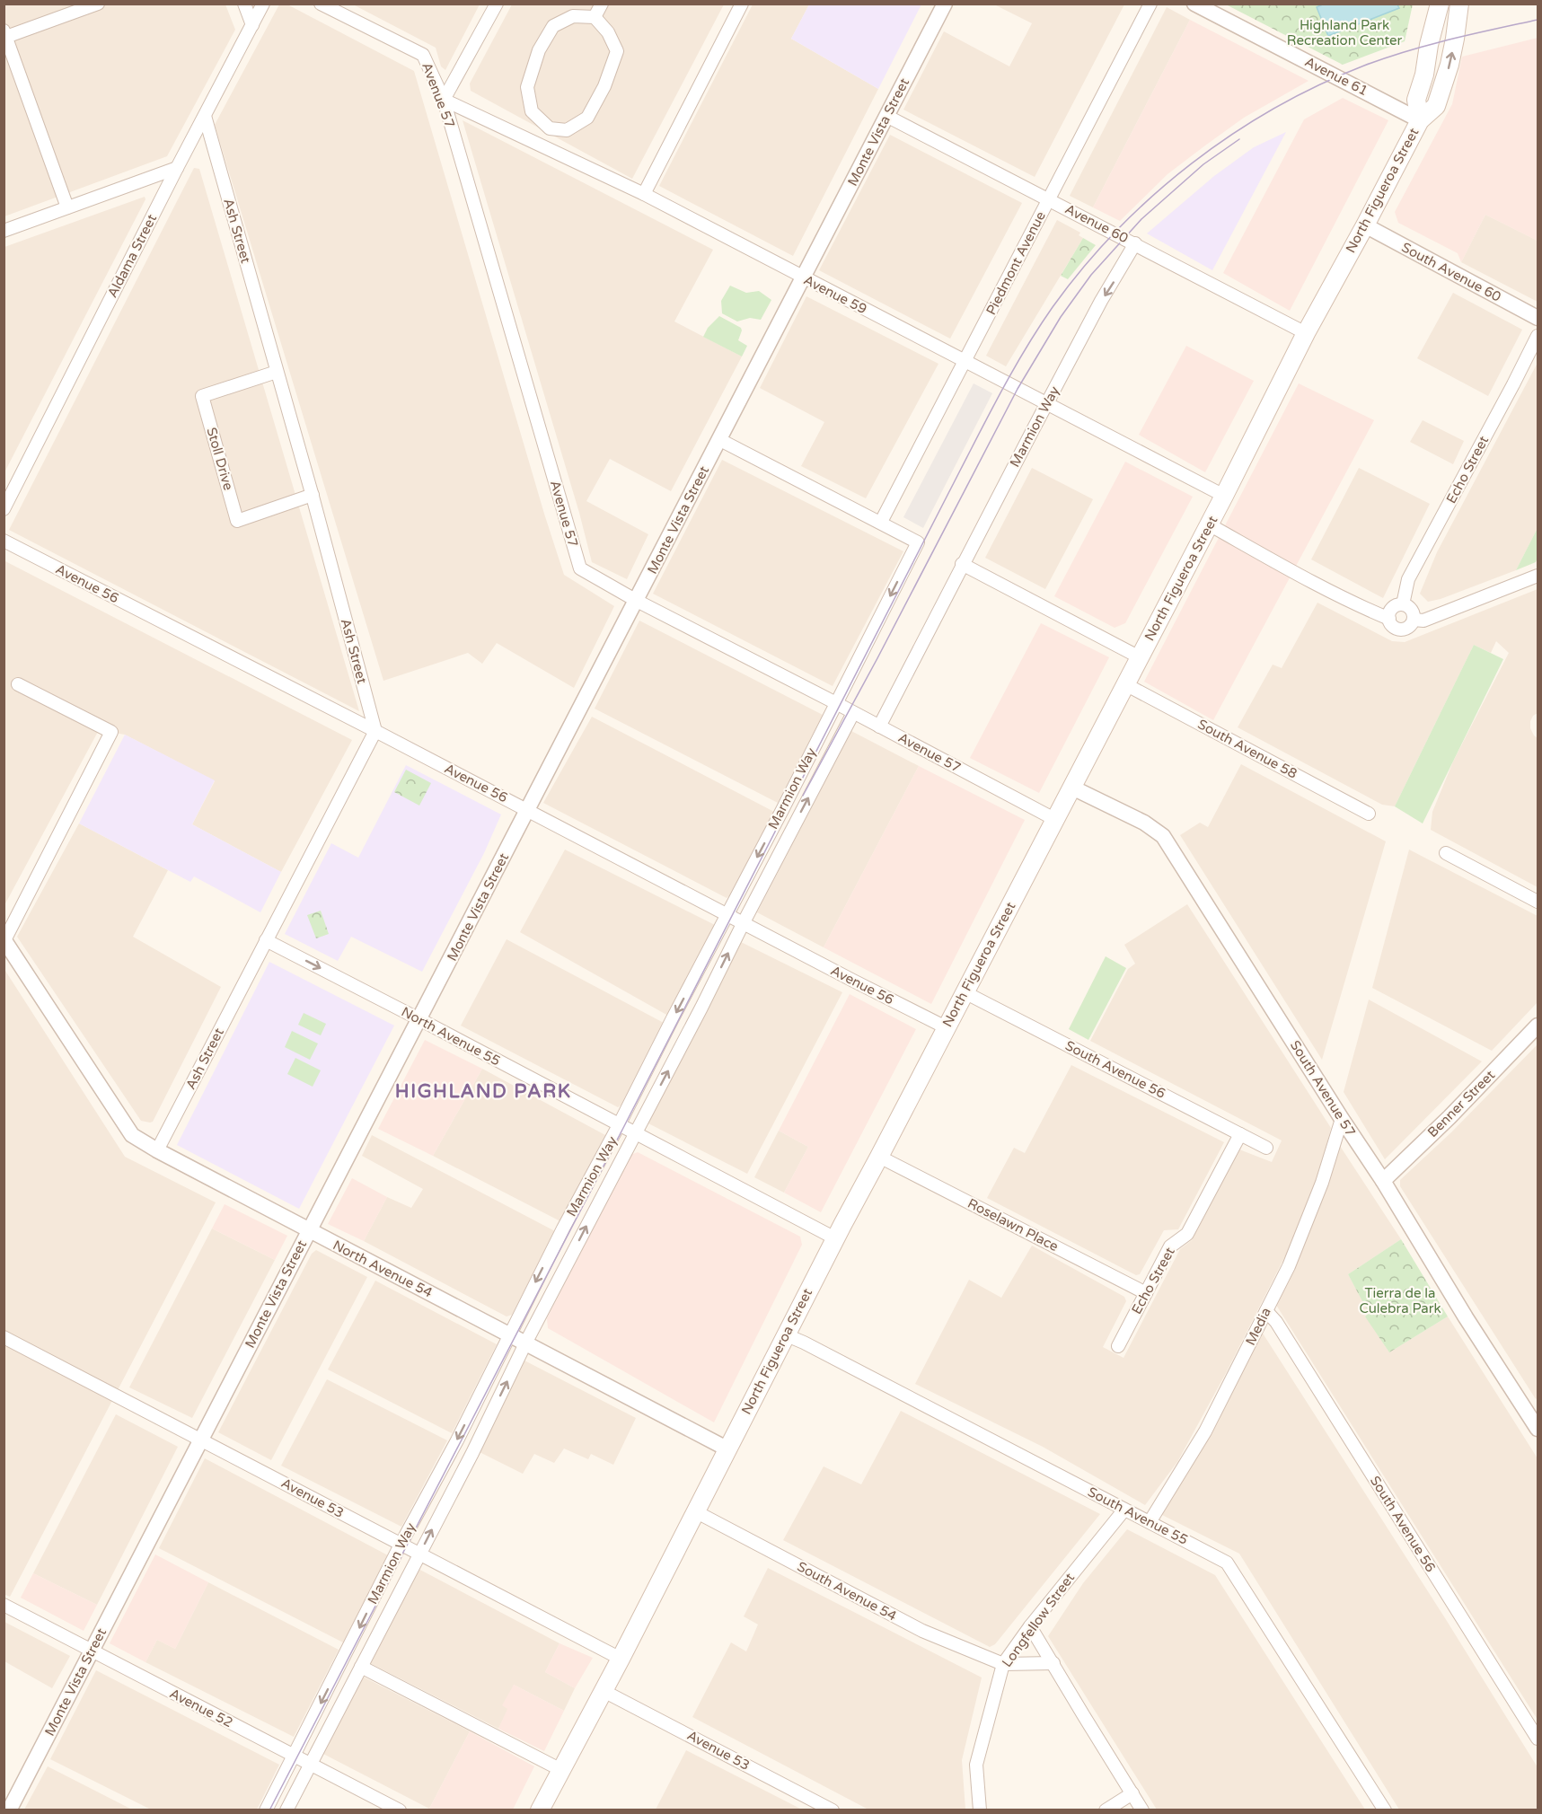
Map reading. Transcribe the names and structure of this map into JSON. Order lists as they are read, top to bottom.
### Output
{
  "streets": {
    "main road": ["North Figueroa Street"],
    "street": [
      "Avenue 61",
      "Avenue 57",
      "Monte Vista Street",
      "Avenue 60",
      "Ash Street",
      "Aldama Street",
      "Piedmont Avenue",
      "South Avenue 60",
      "Avenue 59",
      "Marmion Way",
      "Stoll Drive",
      "Echo Street",
      "Avenue 56",
      "South Avenue 58",
      "North Avenue 55",
      "South Avenue 56",
      "South Avenue 57",
      "Benner Street",
      "Roselawn Place",
      "North Avenue 54",
      "Media",
      "Avenue 53",
      "South Avenue 55",
      "South Avenue 54",
      "Longfellow Street",
      "Avenue 52"
    ]
  },
  "crossings": [
    ["Avenue 61", "North Figueroa Street"],
    ["Avenue 57", "Monte Vista Street"],
    ["Avenue 57", "North Figueroa Street"],
    ["Avenue 57", "Avenue 59"],
    ["Avenue 57", "Marmion Way"],
    ["Monte Vista Street", "Avenue 60"],
    ["Monte Vista Street", "Avenue 59"],
    ["Monte Vista Street", "Avenue 56"],
    ["Monte Vista Street", "North Avenue 55"],
    ["Monte Vista Street", "North Avenue 54"],
    ["Monte Vista Street", "Avenue 53"],
    ["Monte Vista Street", "Avenue 52"],
    ["North Figueroa Street", "Avenue 60"],
    ["North Figueroa Street", "South Avenue 60"],
    ["North Figueroa Street", "Avenue 59"],
    ["North Figueroa Street", "Avenue 56"],
    ["North Figueroa Street", "South Avenue 58"],
    ["North Figueroa Street", "North Avenue 55"],
    ["North Figueroa Street", "South Avenue 56"],
    ["North Figueroa Street", "South Avenue 57"],
    ["North Figueroa Street", "Roselawn Place"],
    ["North Figueroa Street", "North Avenue 54"],
    ["North Figueroa Street", "Avenue 53"],
    ["North Figueroa Street", "South Avenue 55"],
    ["North Figueroa Street", "South Avenue 54"],
    ["Avenue 60", "Piedmont Avenue"],
    ["Avenue 60", "Marmion Way"],
    ["Ash Street", "Aldama Street"],
    ["Ash Street", "Stoll Drive"],
    ["Ash Street", "Avenue 56"],
    ["Ash Street", "North Avenue 55"],
    ["Ash Street", "North Avenue 54"],
    ["Piedmont Avenue", "Avenue 59"],
    ["Piedmont Avenue", "Marmion Way"],
    ["Avenue 59", "Marmion Way"],
    ["Marmion Way", "Avenue 56"],
    ["Marmion Way", "North Avenue 55"],
    ["Marmion Way", "North Avenue 54"],
    ["Marmion Way", "Avenue 53"],
    ["Marmion Way", "Avenue 52"],
    ["Echo Street", "South Avenue 56"],
    ["Echo Street", "Roselawn Place"],
    ["South Avenue 56", "Media"],
    ["South Avenue 57", "Benner Street"],
    ["South Avenue 57", "Media"],
    ["Media", "South Avenue 55"],
    ["South Avenue 55", "Longfellow Street"],
    ["South Avenue 54", "Longfellow Street"]
  ],
  "districts": ["HIGHLAND PARK"],
  "parks": ["Highland Park Recreation Center", "Tierra de la Culebra Park"]
}
